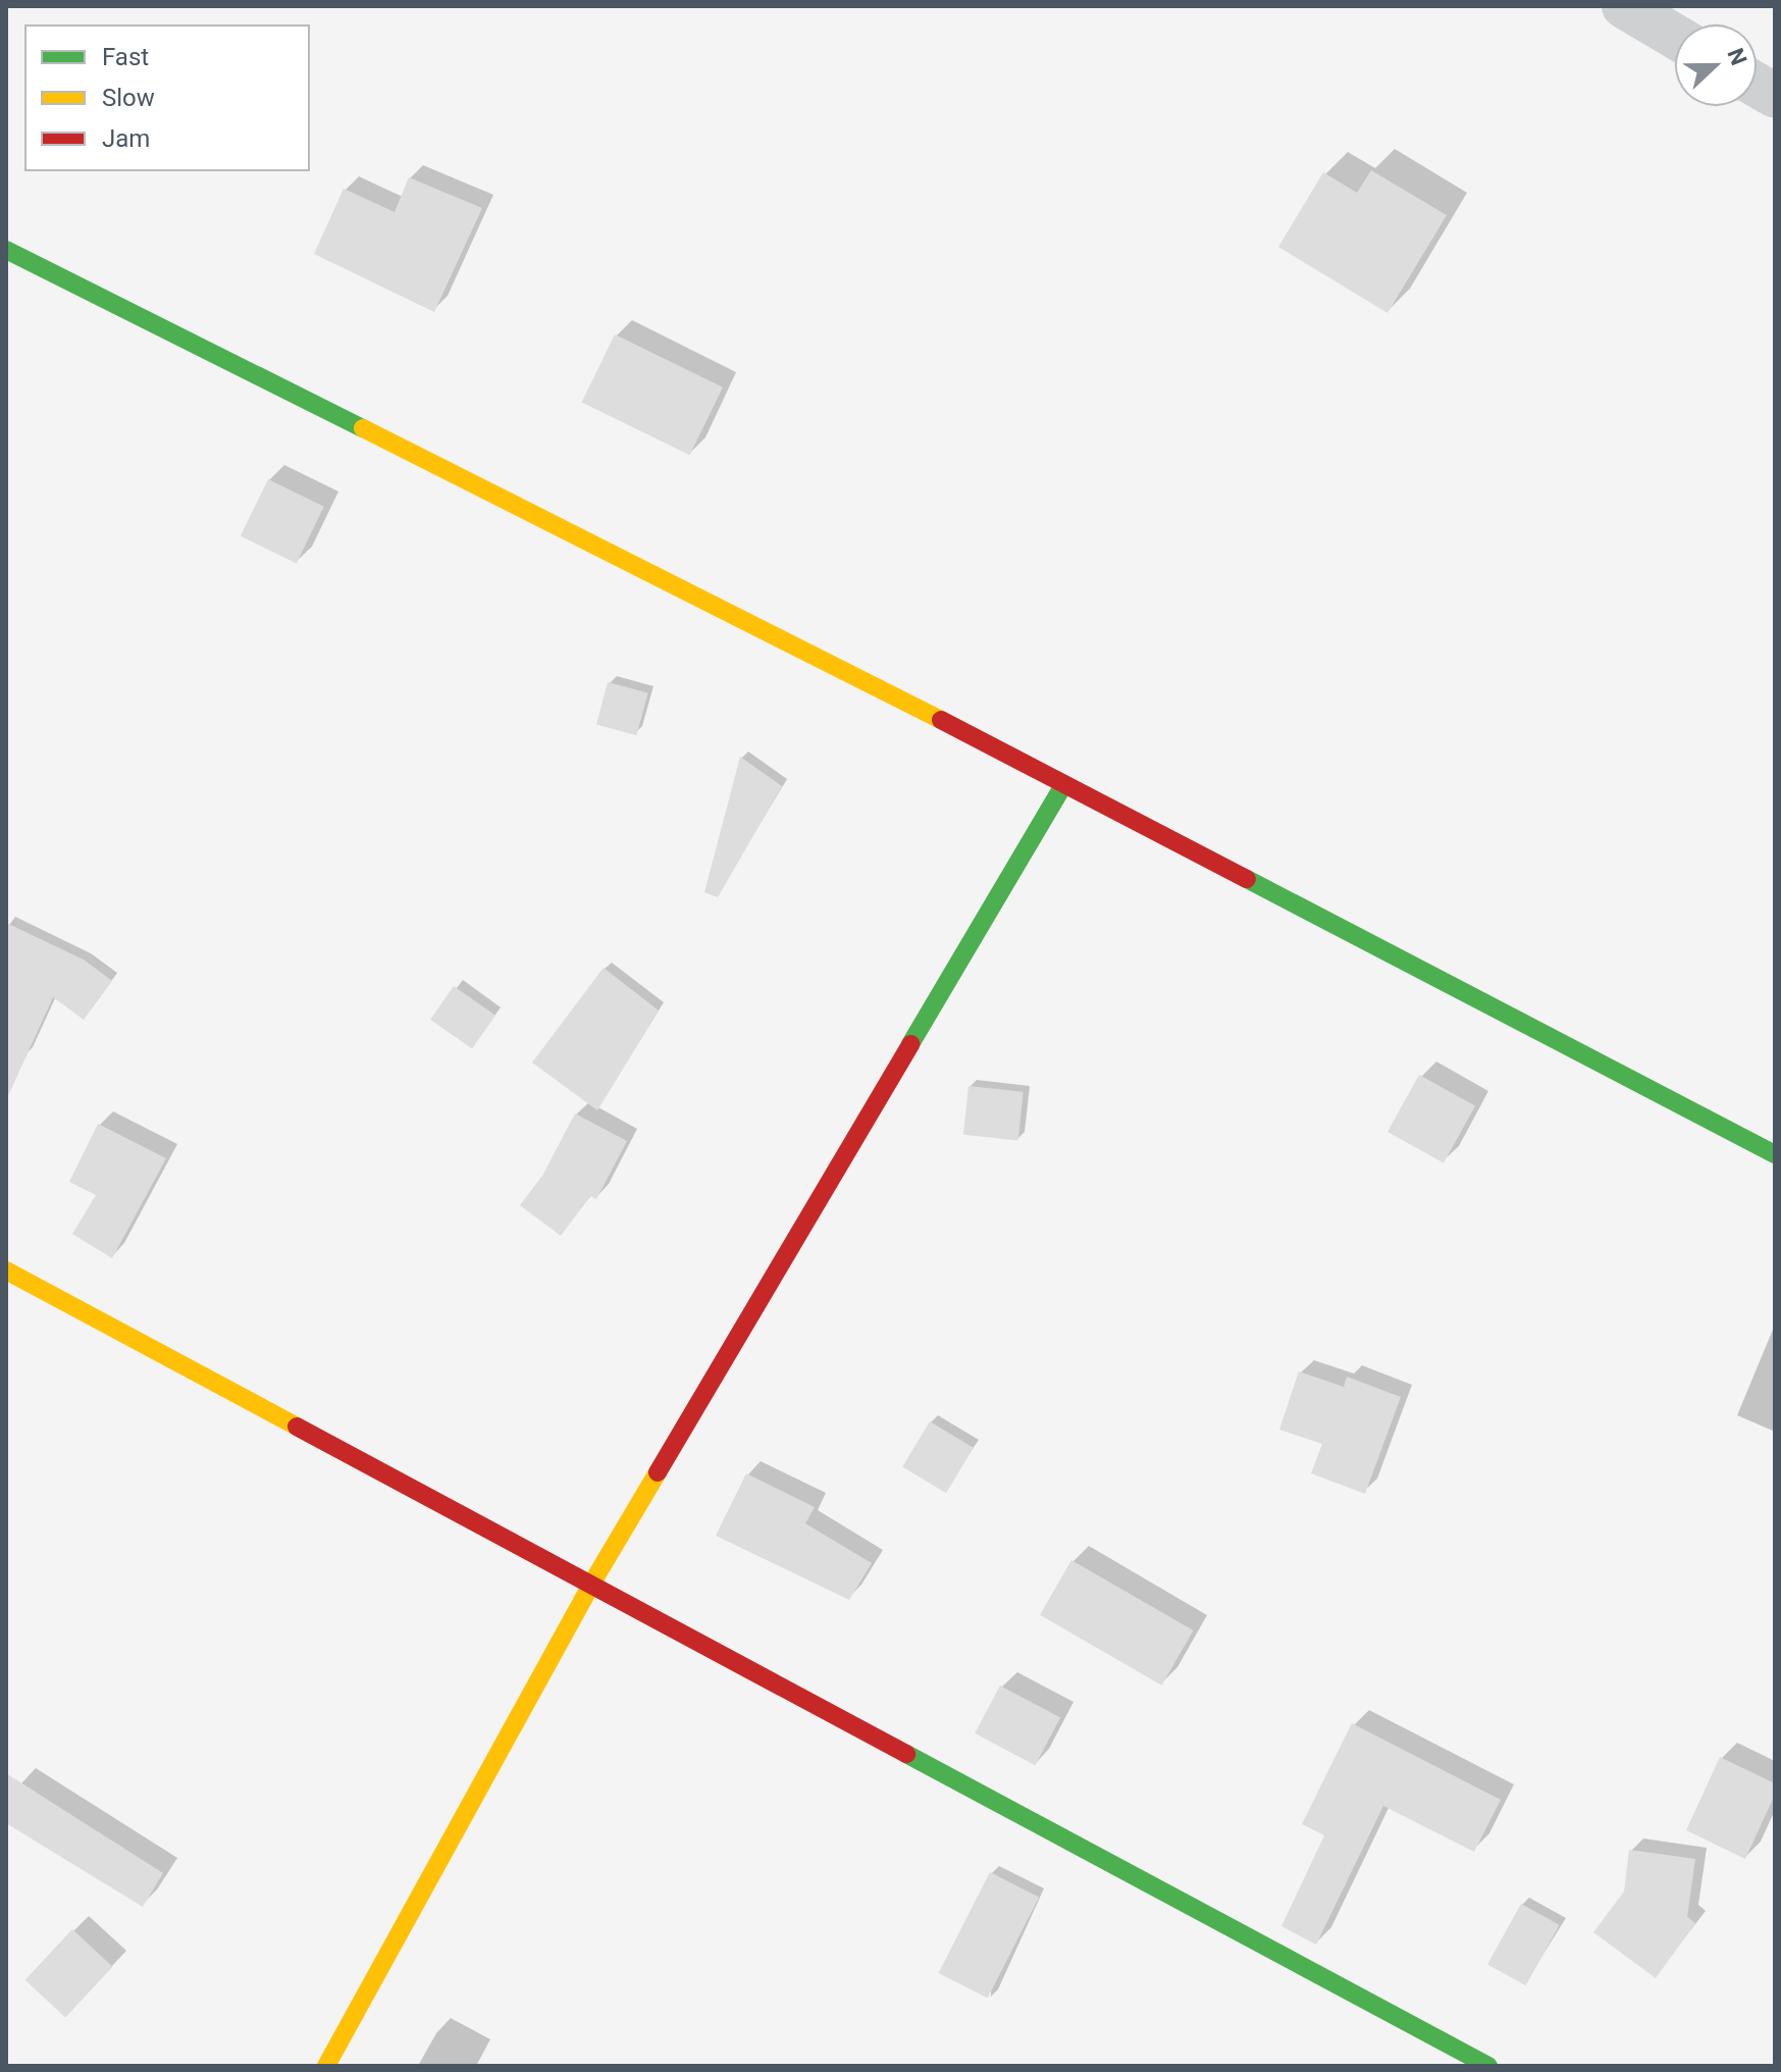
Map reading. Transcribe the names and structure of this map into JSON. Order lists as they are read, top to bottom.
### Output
{
  "legend": ["Fast", "Slow", "Jam"],
  "north": "right"
}
